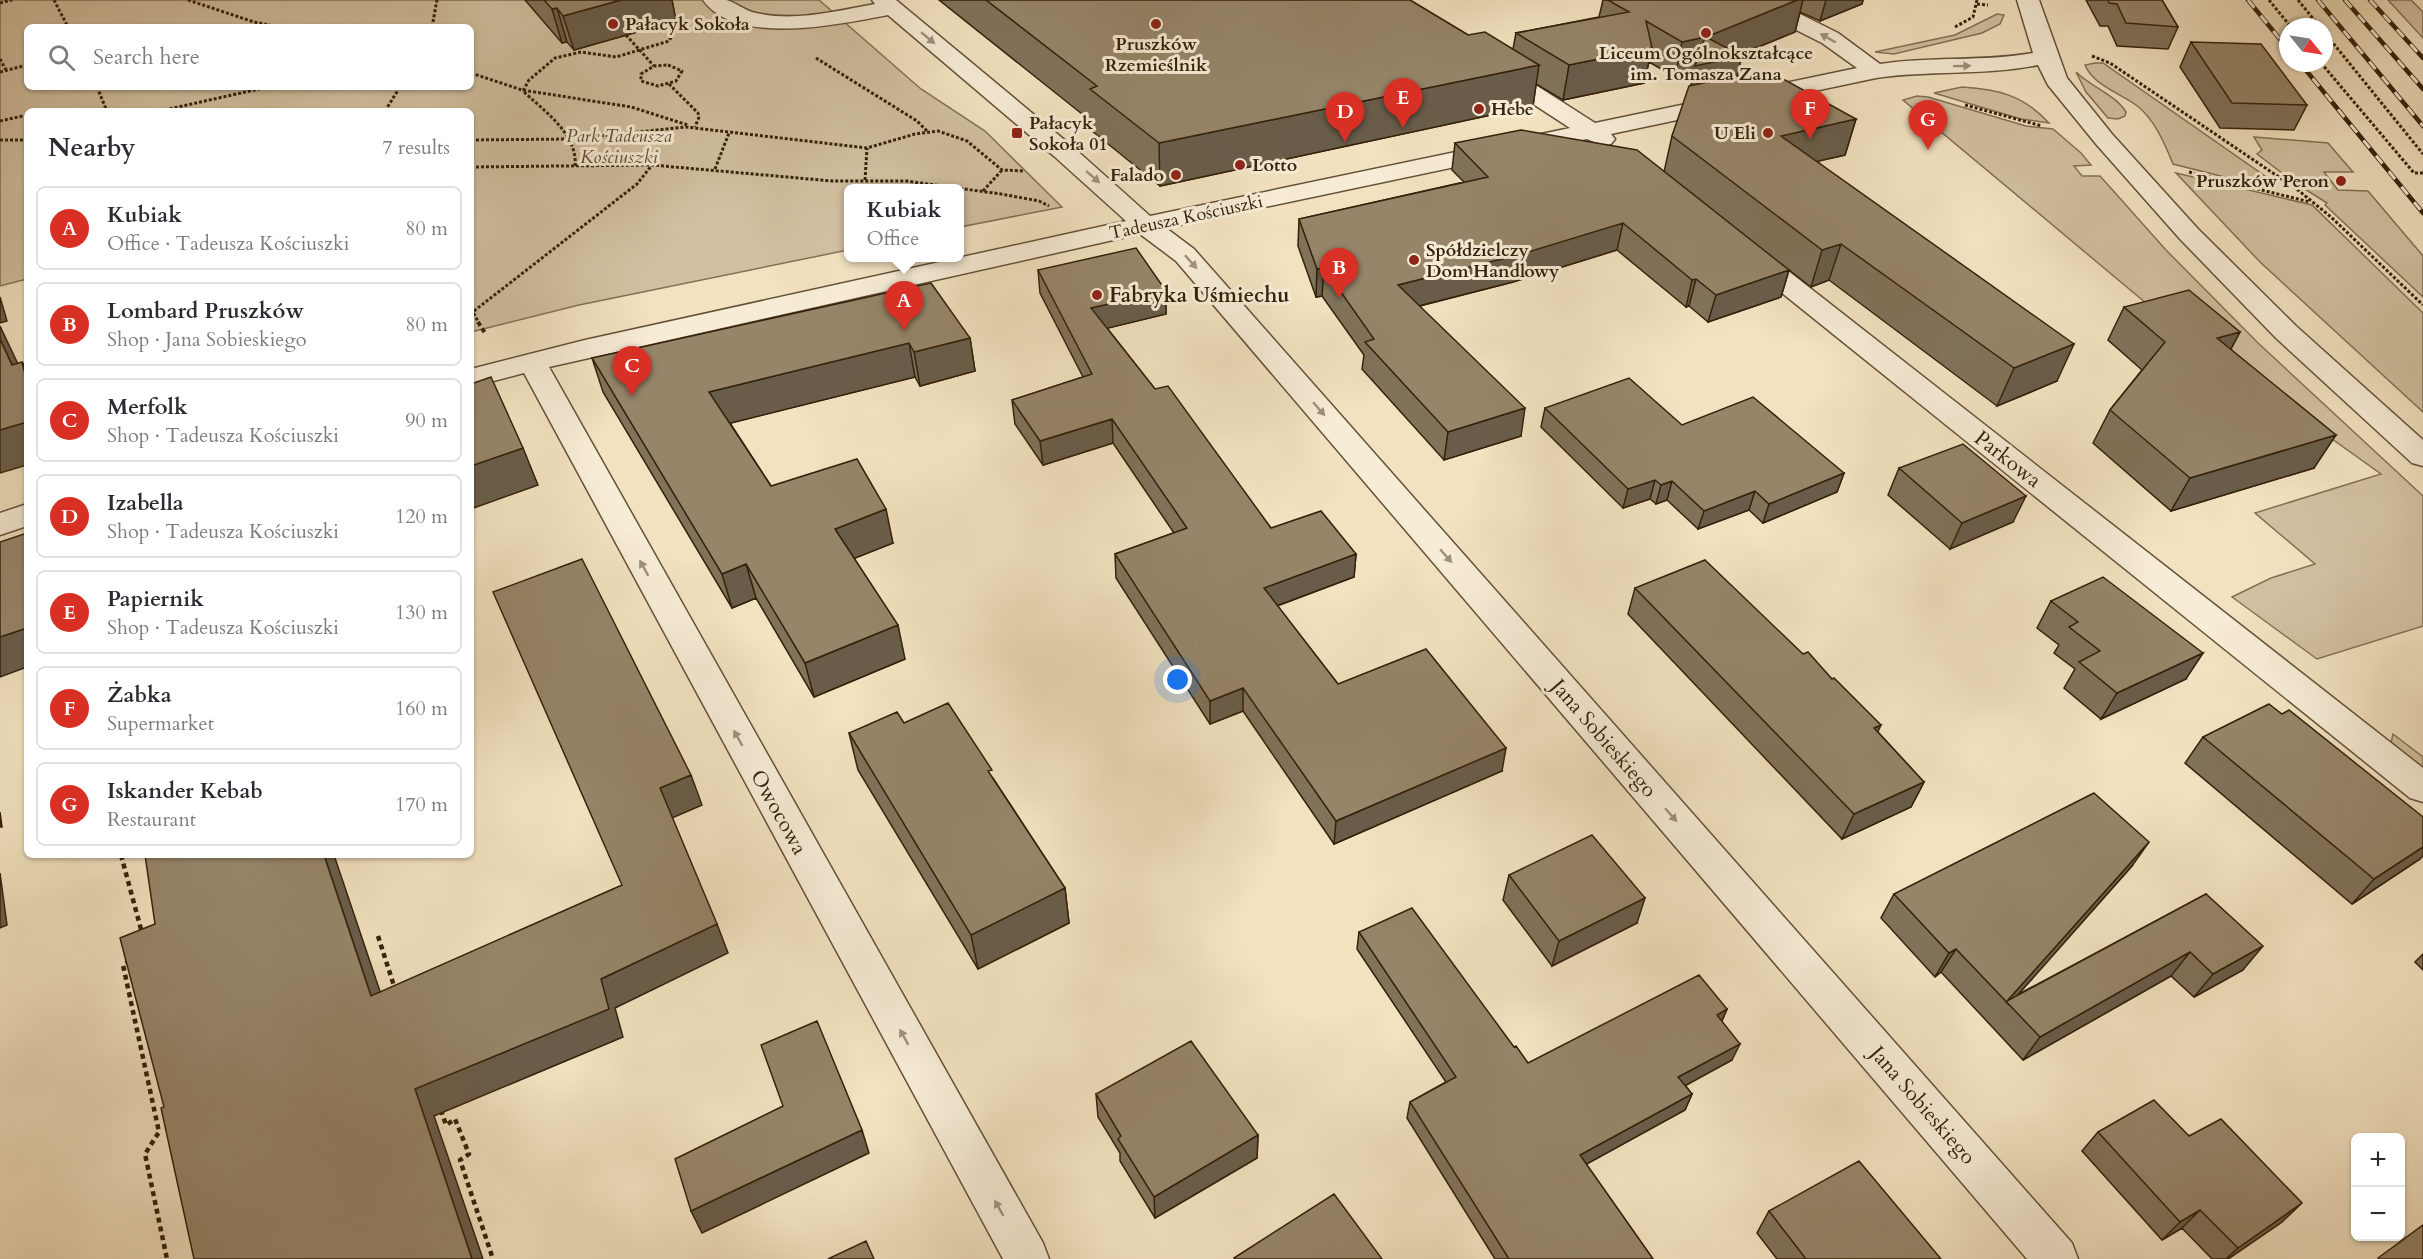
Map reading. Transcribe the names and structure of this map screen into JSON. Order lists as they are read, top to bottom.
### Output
{
  "streets": {
    "street": [
      "Tadeusza Kościuszki",
      "Parkowa",
      "Jana Sobieskiego",
      "Owocowa"
    ]
  },
  "crossings": [
    ["Tadeusza Kościuszki", "Jana Sobieskiego"],
    ["Tadeusza Kościuszki", "Owocowa"]
  ],
  "one_way": ["Jana Sobieskiego", "Owocowa"],
  "parks": ["Park Tadeusza Kościuszki"],
  "places": {
    "other": [
      "Pałacyk Sokoła",
      "Pruszków Rzemieślnik",
      "Liceum Ogólnokształcące im. Tomasza Zana",
      "Hebe",
      "U Eli",
      "Lotto",
      "Falado",
      "Pruszków Peron",
      "Spółdzielczy Dom Handlowy",
      "Fabryka Uśmiechu"
    ],
    "transit": ["Pałacyk Sokoła 01"]
  },
  "north": "bottom right",
  "page": {
    "search": "Search here",
    "pins": [
      "E",
      "F",
      "D",
      "G",
      "B",
      "A",
      "C"
    ],
    "heading": ["Nearby", "7 results"],
    "popup": ["Kubiak", "Office"],
    "list": [
      {
        "mark": "A",
        "name": "Kubiak",
        "note": "Office · Tadeusza Kościuszki",
        "value": "80 m"
      },
      {
        "mark": "B",
        "name": "Lombard Pruszków",
        "note": "Shop · Jana Sobieskiego",
        "value": "80 m"
      },
      {
        "mark": "C",
        "name": "Merfolk",
        "note": "Shop · Tadeusza Kościuszki",
        "value": "90 m"
      },
      {
        "mark": "D",
        "name": "Izabella",
        "note": "Shop · Tadeusza Kościuszki",
        "value": "120 m"
      },
      {
        "mark": "E",
        "name": "Papiernik",
        "note": "Shop · Tadeusza Kościuszki",
        "value": "130 m"
      },
      {
        "mark": "F",
        "name": "Żabka",
        "note": "Supermarket",
        "value": "160 m"
      },
      {
        "mark": "G",
        "name": "Iskander Kebab",
        "note": "Restaurant",
        "value": "170 m"
      }
    ],
    "map_buttons": ["+", "−"]
  }
}
